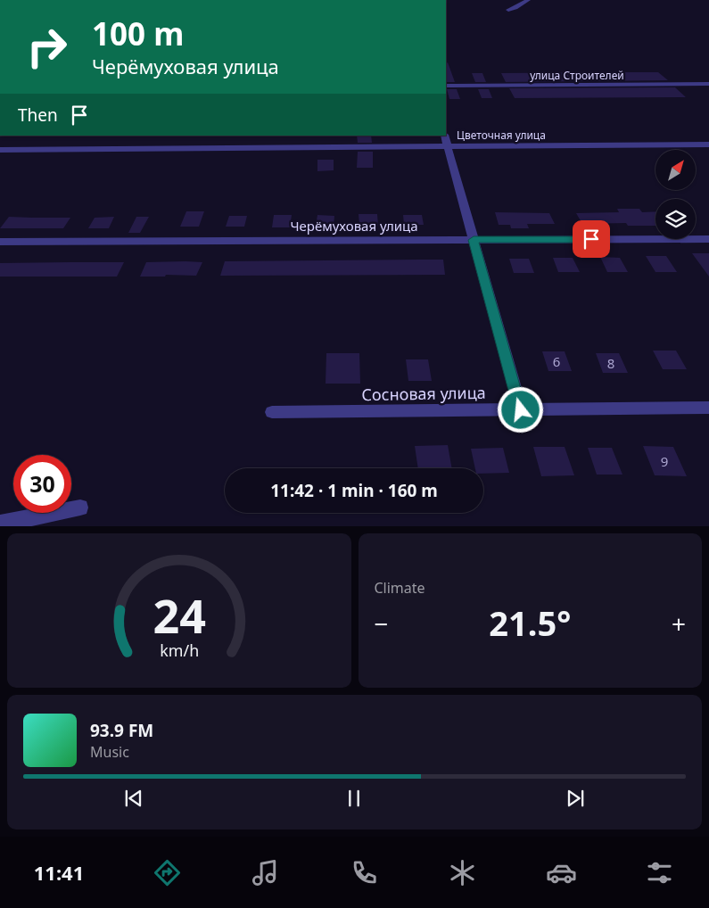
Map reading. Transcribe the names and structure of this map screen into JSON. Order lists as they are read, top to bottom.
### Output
{
  "streets": {
    "street": [
      "улица Строителей",
      "Цветочная улица",
      "Черёмуховая улица",
      "Сосновая улица"
    ]
  },
  "house_numbers": ["6", "8", "9"],
  "north": "top right",
  "page": {
    "turn": ["100 m", "Черёмуховая улица"],
    "then": "Then",
    "limit": "30",
    "trip": "11:42 · 1 min · 160 m",
    "tile": "Climate",
    "heat": ["−", "21.5°", "+"],
    "song": ["93.9 FM", "Music"],
    "tabs": "11:41",
    "gauge": ["24", "km/h"]
  }
}
